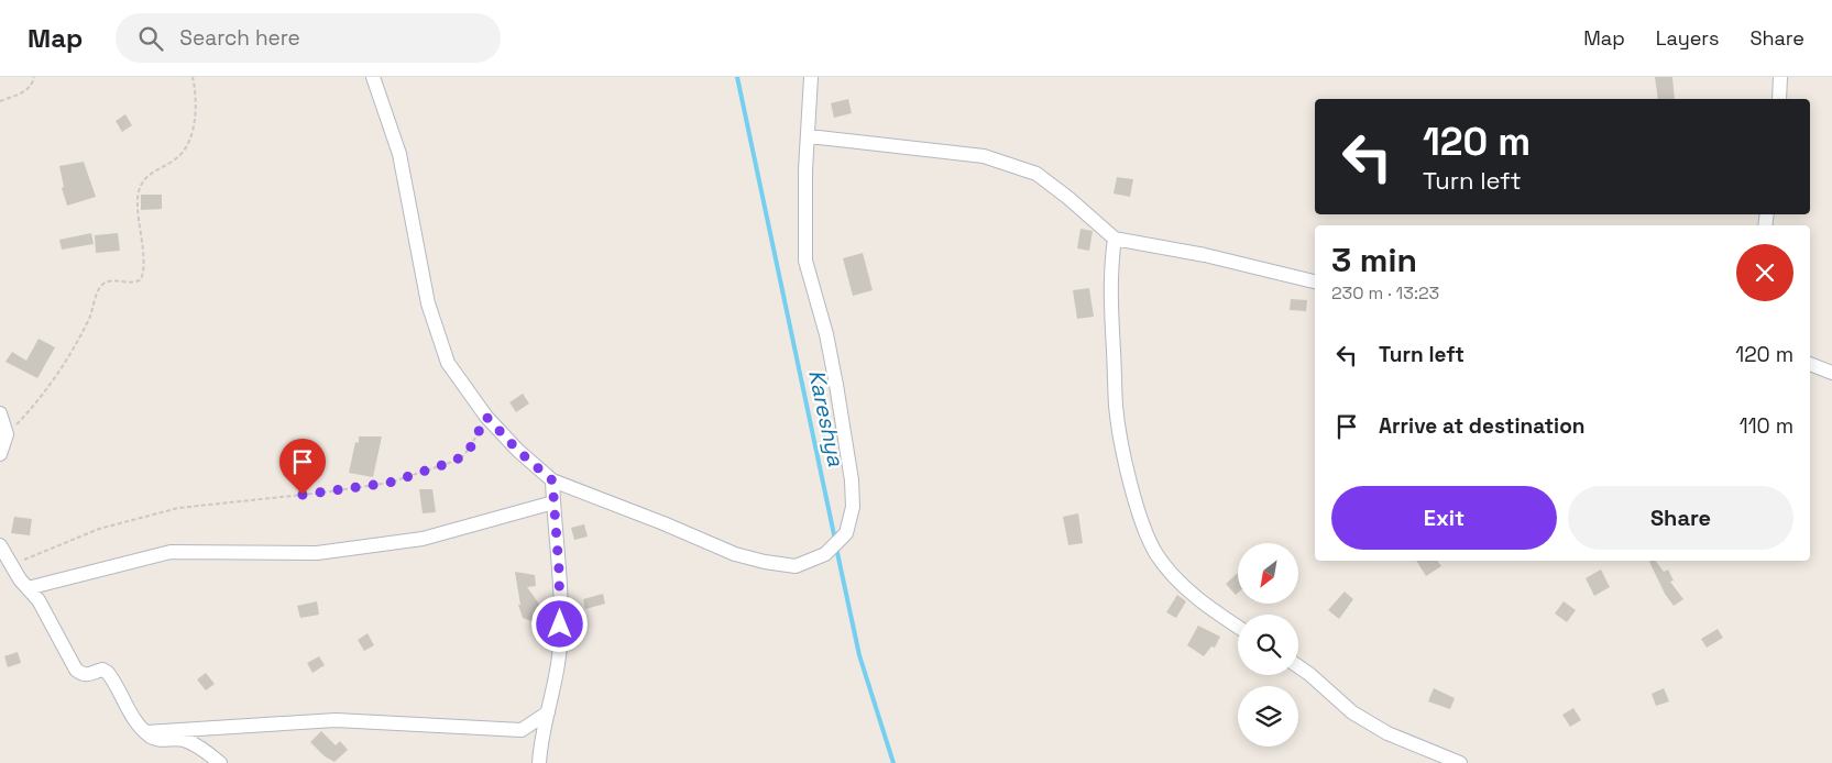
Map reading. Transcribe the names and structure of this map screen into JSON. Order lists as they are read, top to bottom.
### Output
{
  "water": ["Kareshya"],
  "north": "bottom left",
  "page": {
    "header": "Map",
    "search": "Search here",
    "nav": ["Map", "Layers", "Share"],
    "turn": ["120 m", "Turn left"],
    "heading": ["3 min", "230 m · 13:23"],
    "list": [
      {
        "name": "Turn left",
        "value": "120 m"
      },
      {
        "name": "Arrive at destination",
        "value": "110 m"
      }
    ],
    "buttons": ["Exit", "Share"]
  }
}
